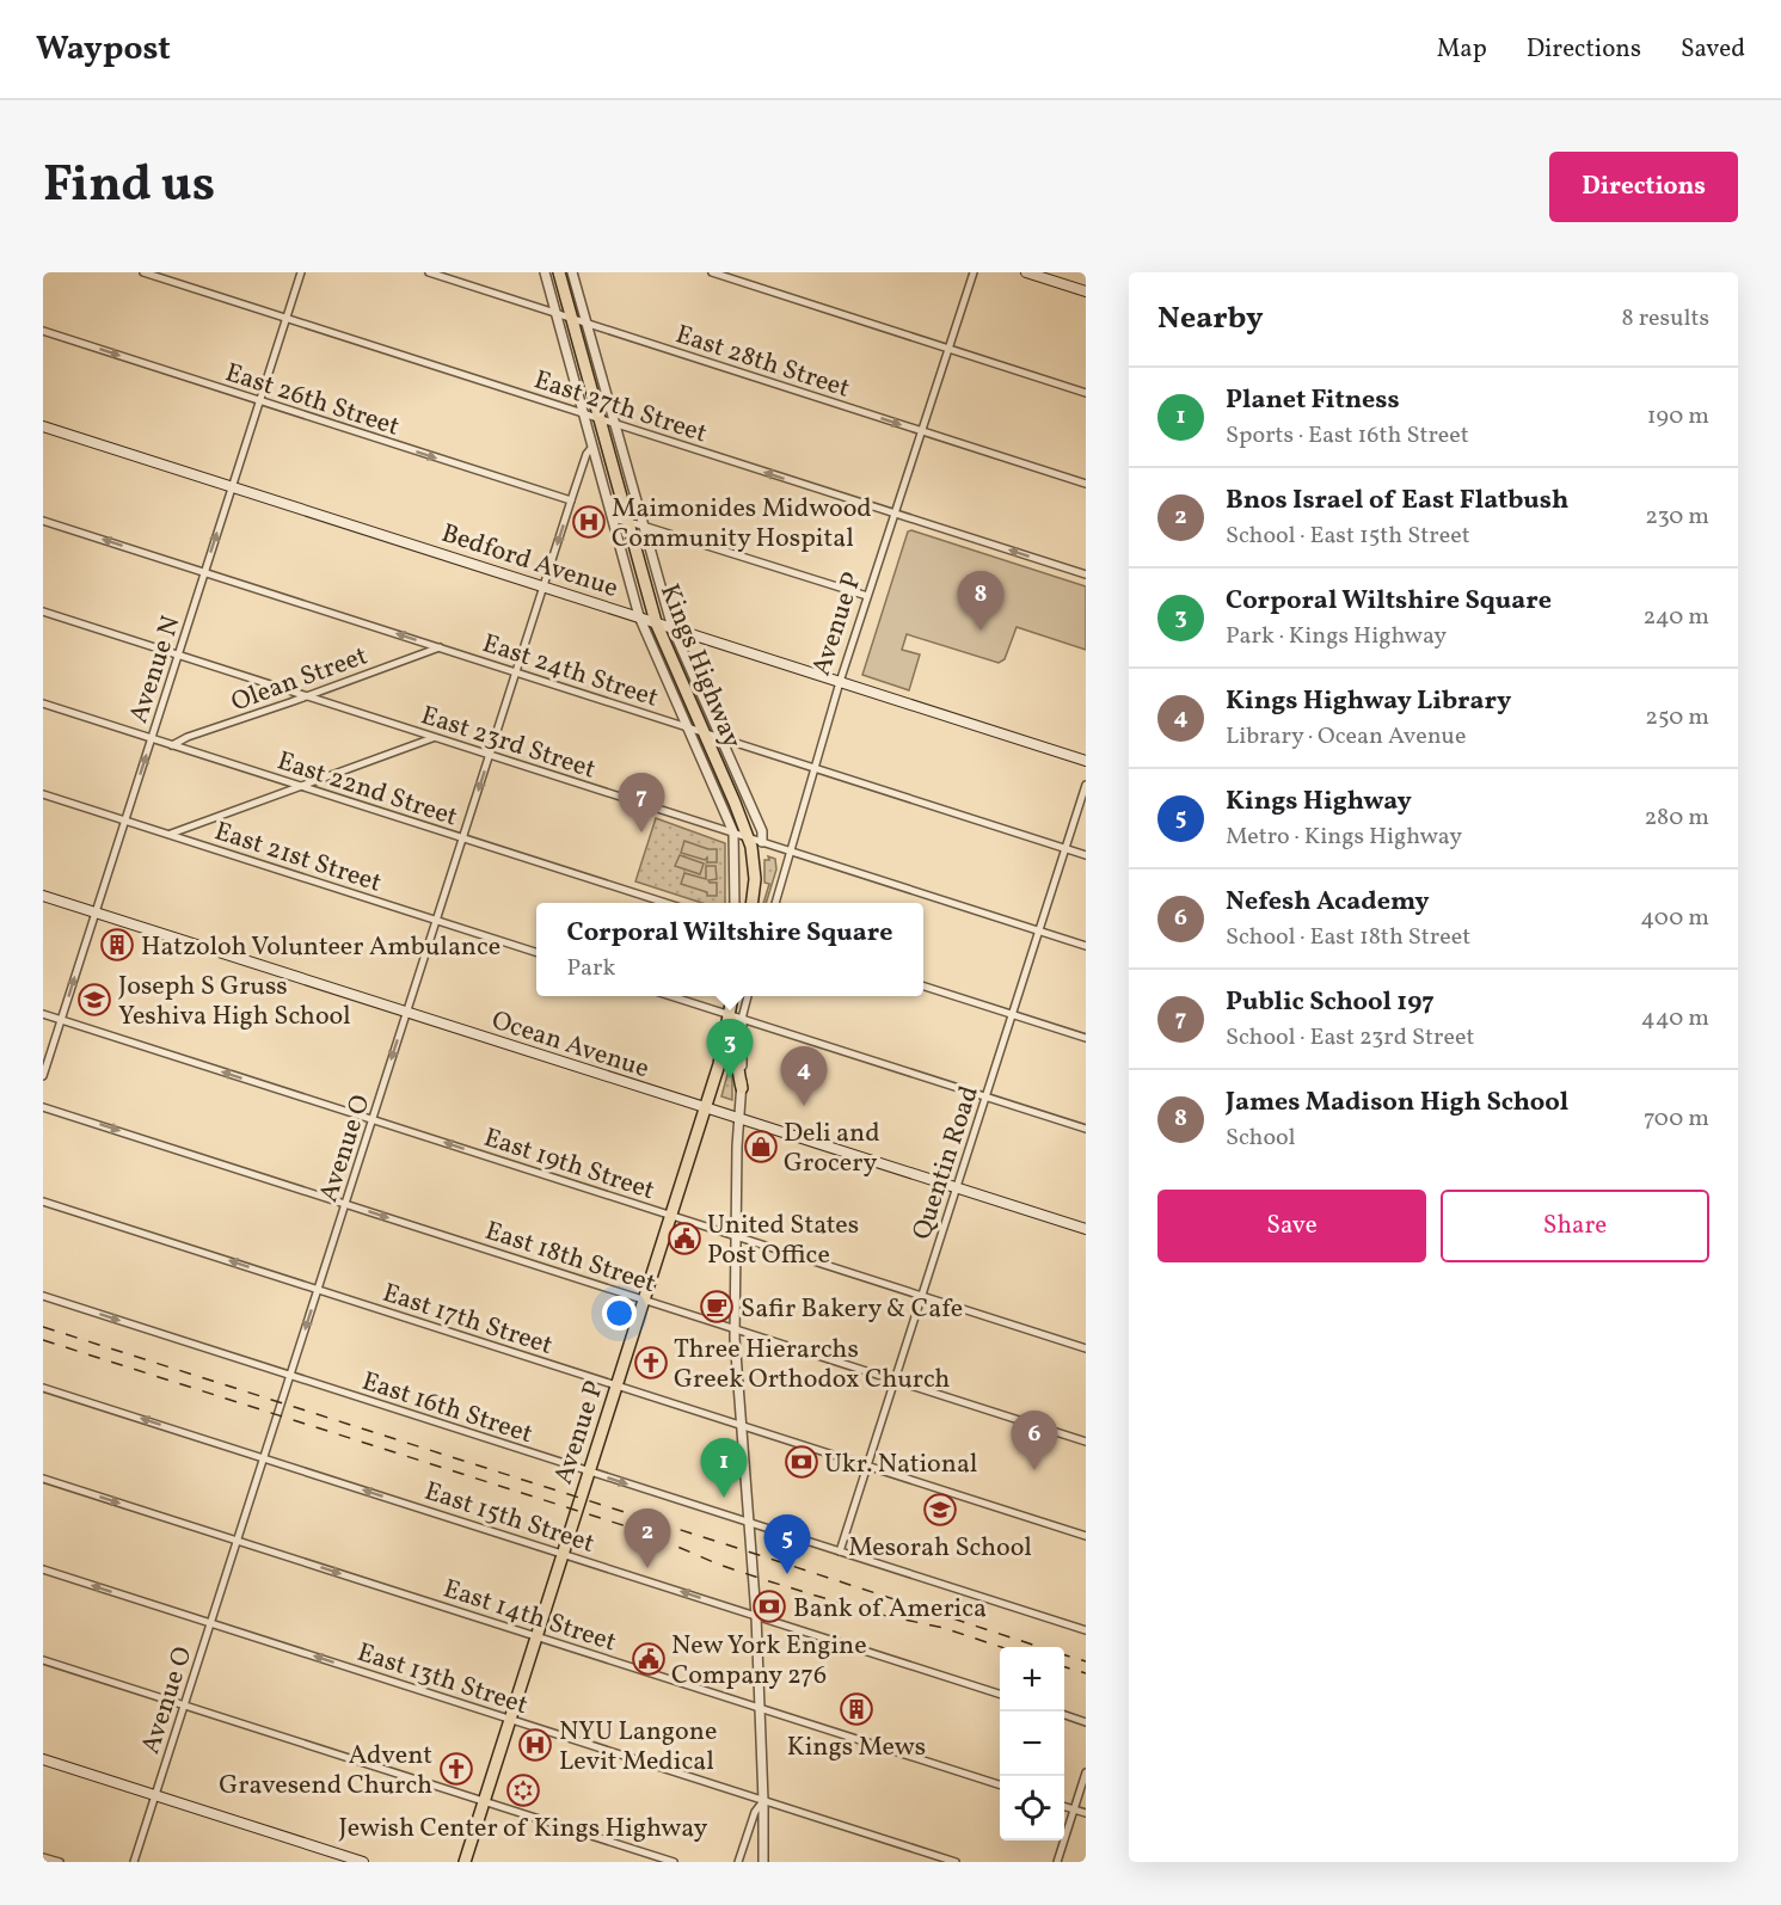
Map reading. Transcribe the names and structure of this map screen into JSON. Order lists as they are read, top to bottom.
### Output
{
  "streets": {
    "main road": [
      "Bedford Avenue",
      "Avenue P",
      "Kings Highway",
      "Ocean Avenue"
    ],
    "street": [
      "East 28th Street",
      "East 26th Street",
      "East 27th Street",
      "Avenue N",
      "East 24th Street",
      "Olean Street",
      "East 23rd Street",
      "East 22nd Street",
      "East 21st Street",
      "Avenue O",
      "East 19th Street",
      "Quentin Road",
      "East 18th Street",
      "East 17th Street",
      "East 16th Street",
      "East 15th Street",
      "East 14th Street",
      "East 13th Street"
    ]
  },
  "crossings": [
    ["East 28th Street", "Avenue P"],
    ["East 28th Street", "Kings Highway"],
    ["East 26th Street", "Avenue N"],
    ["East 26th Street", "Avenue O"],
    ["East 27th Street", "Avenue P"],
    ["East 27th Street", "Kings Highway"],
    ["East 27th Street", "Avenue N"],
    ["Bedford Avenue", "Avenue P"],
    ["Bedford Avenue", "Kings Highway"],
    ["Bedford Avenue", "Avenue N"],
    ["Bedford Avenue", "Avenue O"],
    ["Avenue P", "East 24th Street"],
    ["Avenue P", "East 23rd Street"],
    ["Avenue P", "Ocean Avenue"],
    ["Avenue P", "East 19th Street"],
    ["Avenue P", "East 18th Street"],
    ["Avenue P", "East 17th Street"],
    ["Avenue P", "East 16th Street"],
    ["Avenue P", "East 15th Street"],
    ["Avenue P", "East 14th Street"],
    ["Avenue P", "East 13th Street"],
    ["Kings Highway", "East 24th Street"],
    ["Kings Highway", "East 23rd Street"],
    ["Kings Highway", "Avenue O"],
    ["Avenue N", "East 24th Street"],
    ["Avenue N", "East 23rd Street"],
    ["Avenue N", "East 22nd Street"],
    ["Avenue N", "East 21st Street"],
    ["Avenue N", "Ocean Avenue"],
    ["Avenue N", "East 19th Street"],
    ["East 24th Street", "Olean Street"],
    ["East 24th Street", "Avenue O"],
    ["East 24th Street", "Quentin Road"],
    ["Olean Street", "East 23rd Street"],
    ["Olean Street", "East 22nd Street"],
    ["East 23rd Street", "Avenue O"],
    ["East 23rd Street", "Quentin Road"],
    ["East 22nd Street", "Avenue O"],
    ["East 21st Street", "Avenue O"],
    ["Ocean Avenue", "Avenue O"],
    ["Ocean Avenue", "Quentin Road"],
    ["Avenue O", "East 19th Street"],
    ["Avenue O", "East 18th Street"],
    ["Avenue O", "East 17th Street"],
    ["Avenue O", "East 16th Street"],
    ["Avenue O", "East 15th Street"],
    ["Avenue O", "East 14th Street"],
    ["Avenue O", "East 13th Street"],
    ["East 19th Street", "Quentin Road"],
    ["Quentin Road", "East 18th Street"],
    ["Quentin Road", "East 17th Street"],
    ["Quentin Road", "East 16th Street"]
  ],
  "one_way": [
    "East 28th Street",
    "East 26th Street",
    "East 27th Street",
    "East 24th Street",
    "East 19th Street",
    "East 18th Street",
    "East 16th Street",
    "East 15th Street",
    "East 14th Street",
    "East 13th Street"
  ],
  "places": {
    "hospital": ["Maimonides Midwood Community Hospital", "NYU Langone Levit Medical"],
    "building": ["Hatzoloh Volunteer Ambulance", "Kings Mews"],
    "school or university": ["Joseph S Gruss Yeshiva High School", "Mesorah School"],
    "shop": ["Deli and Grocery"],
    "public building": ["United States Post Office", "New York Engine Company 276"],
    "cafe": ["Safir Bakery & Cafe"],
    "church": ["Three Hierarchs Greek Orthodox Church", "Advent Gravesend Church"],
    "bank": ["Ukr. National", "Bank of America"],
    "synagogue": ["Jewish Center of Kings Highway"]
  },
  "page": {
    "header": "Waypost",
    "nav": ["Map", "Directions", "Saved"],
    "title": "Find us",
    "buttons": [
      "Directions",
      ["Save", "Share"]
    ],
    "heading": ["Nearby", "8 results"],
    "list": [
      {
        "mark": "1",
        "name": "Planet Fitness",
        "note": "Sports · East 16th Street",
        "value": "190 m"
      },
      {
        "mark": "2",
        "name": "Bnos Israel of East Flatbush",
        "note": "School · East 15th Street",
        "value": "230 m"
      },
      {
        "mark": "3",
        "name": "Corporal Wiltshire Square",
        "note": "Park · Kings Highway",
        "value": "240 m"
      },
      {
        "mark": "4",
        "name": "Kings Highway Library",
        "note": "Library · Ocean Avenue",
        "value": "250 m"
      },
      {
        "mark": "5",
        "name": "Kings Highway",
        "note": "Metro · Kings Highway",
        "value": "280 m"
      },
      {
        "mark": "6",
        "name": "Nefesh Academy",
        "note": "School · East 18th Street",
        "value": "400 m"
      },
      {
        "mark": "7",
        "name": "Public School 197",
        "note": "School · East 23rd Street",
        "value": "440 m"
      },
      {
        "mark": "8",
        "name": "James Madison High School",
        "note": "School",
        "value": "700 m"
      }
    ],
    "pins": [
      "8",
      "7",
      "3",
      "4",
      "6",
      "1",
      "2",
      "5"
    ],
    "popup": ["Corporal Wiltshire Square", "Park"],
    "map_buttons": ["+", "−"]
  }
}
